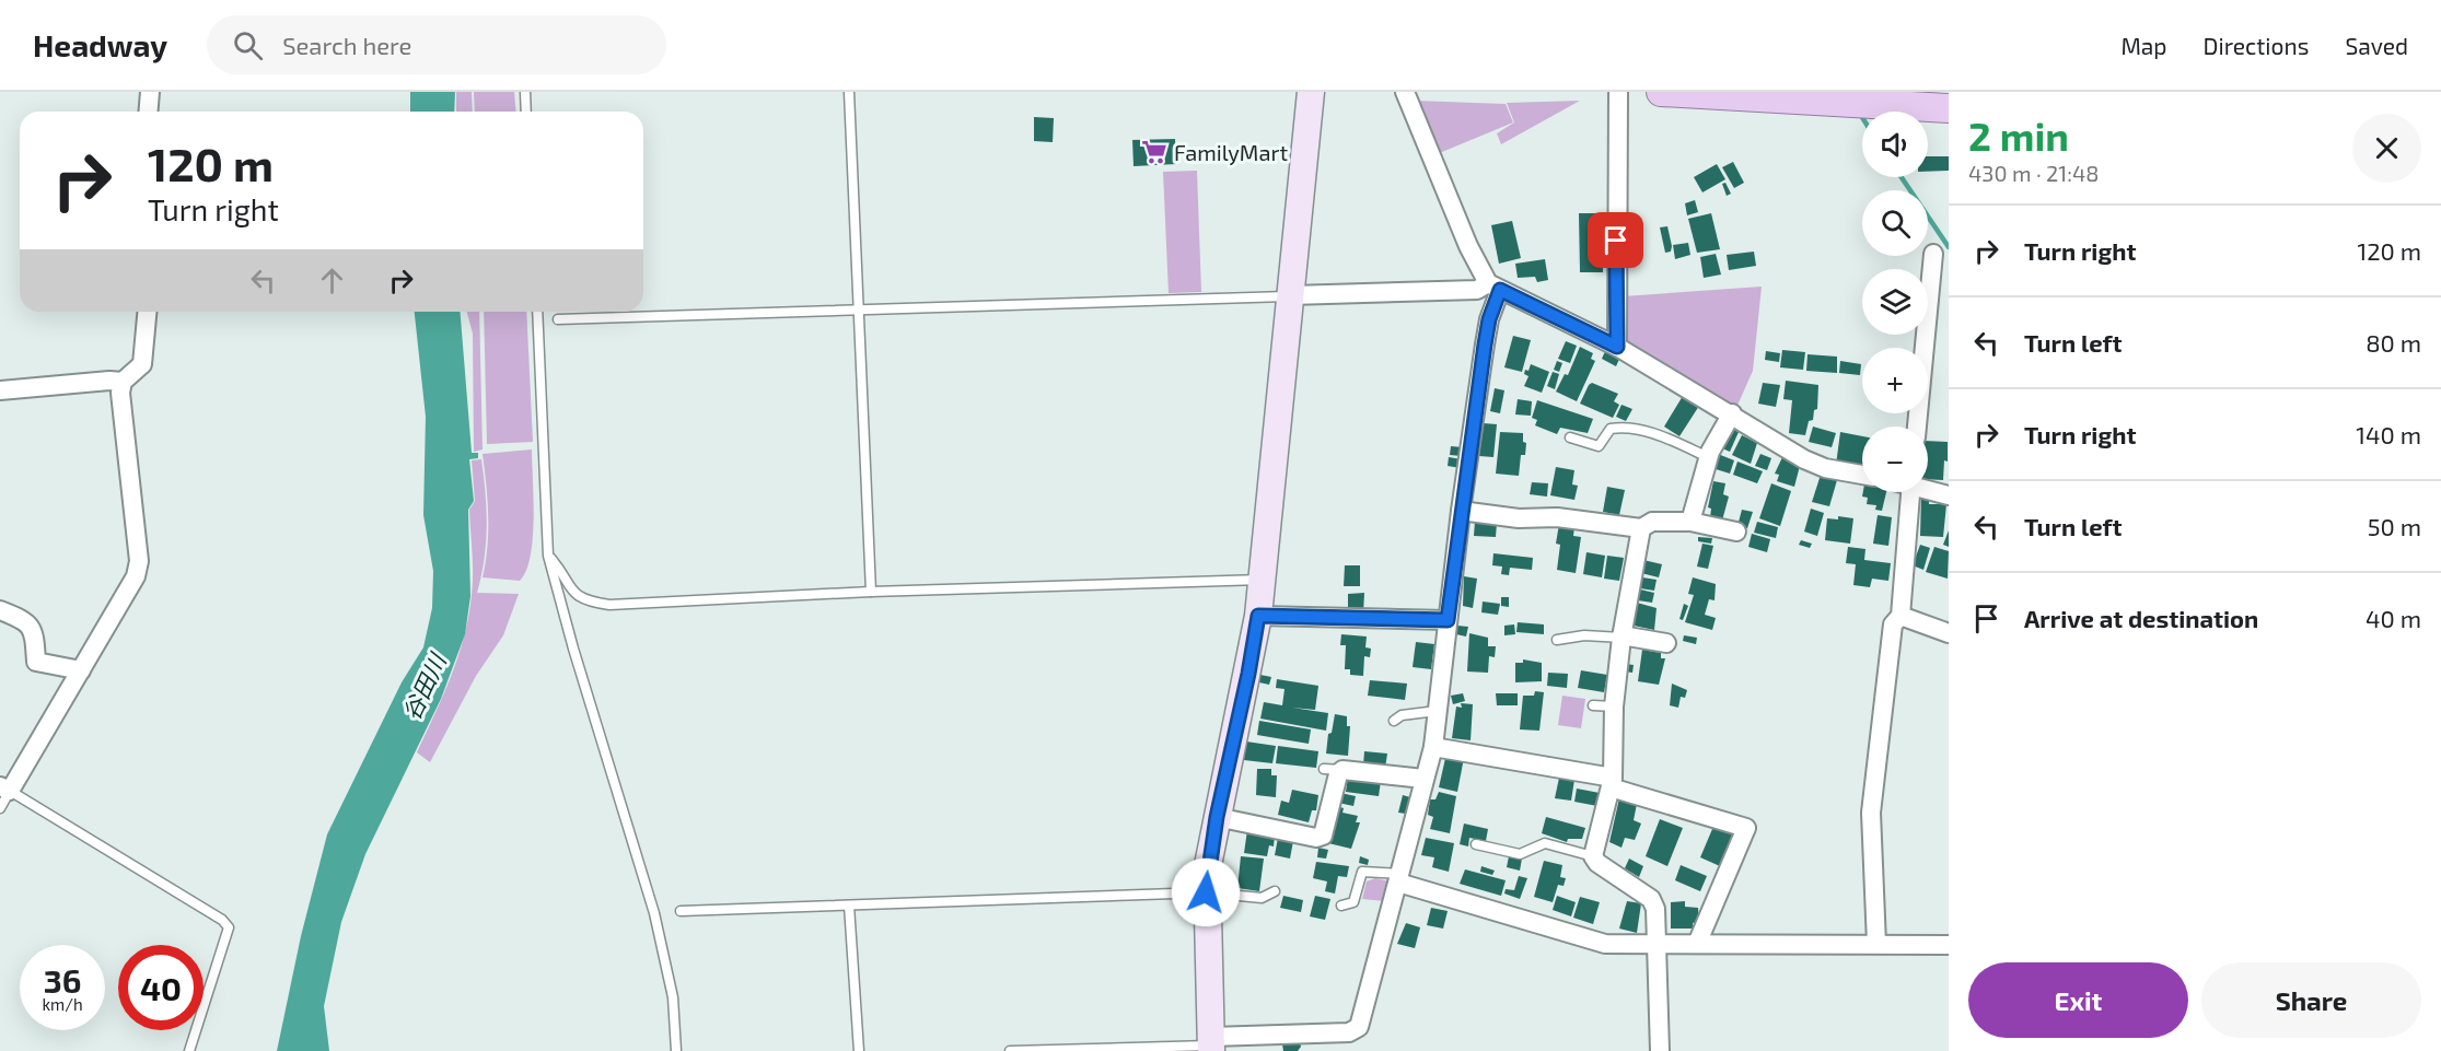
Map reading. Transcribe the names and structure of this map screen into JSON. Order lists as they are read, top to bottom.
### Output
{
  "water": ["谷田川"],
  "places": {
    "supermarket": ["FamilyMart"]
  },
  "page": {
    "header": "Headway",
    "search": "Search here",
    "nav": ["Map", "Directions", "Saved"],
    "heading": ["2 min", "430 m · 21:48"],
    "map_buttons": ["+", "−"],
    "turn": ["120 m", "Turn right"],
    "list": [
      {
        "name": "Turn right",
        "value": "120 m"
      },
      {
        "name": "Turn left",
        "value": "80 m"
      },
      {
        "name": "Turn right",
        "value": "140 m"
      },
      {
        "name": "Turn left",
        "value": "50 m"
      },
      {
        "name": "Arrive at destination",
        "value": "40 m"
      }
    ],
    "speed": "36 km/h",
    "limit": "40",
    "buttons": ["Exit", "Share"]
  }
}
